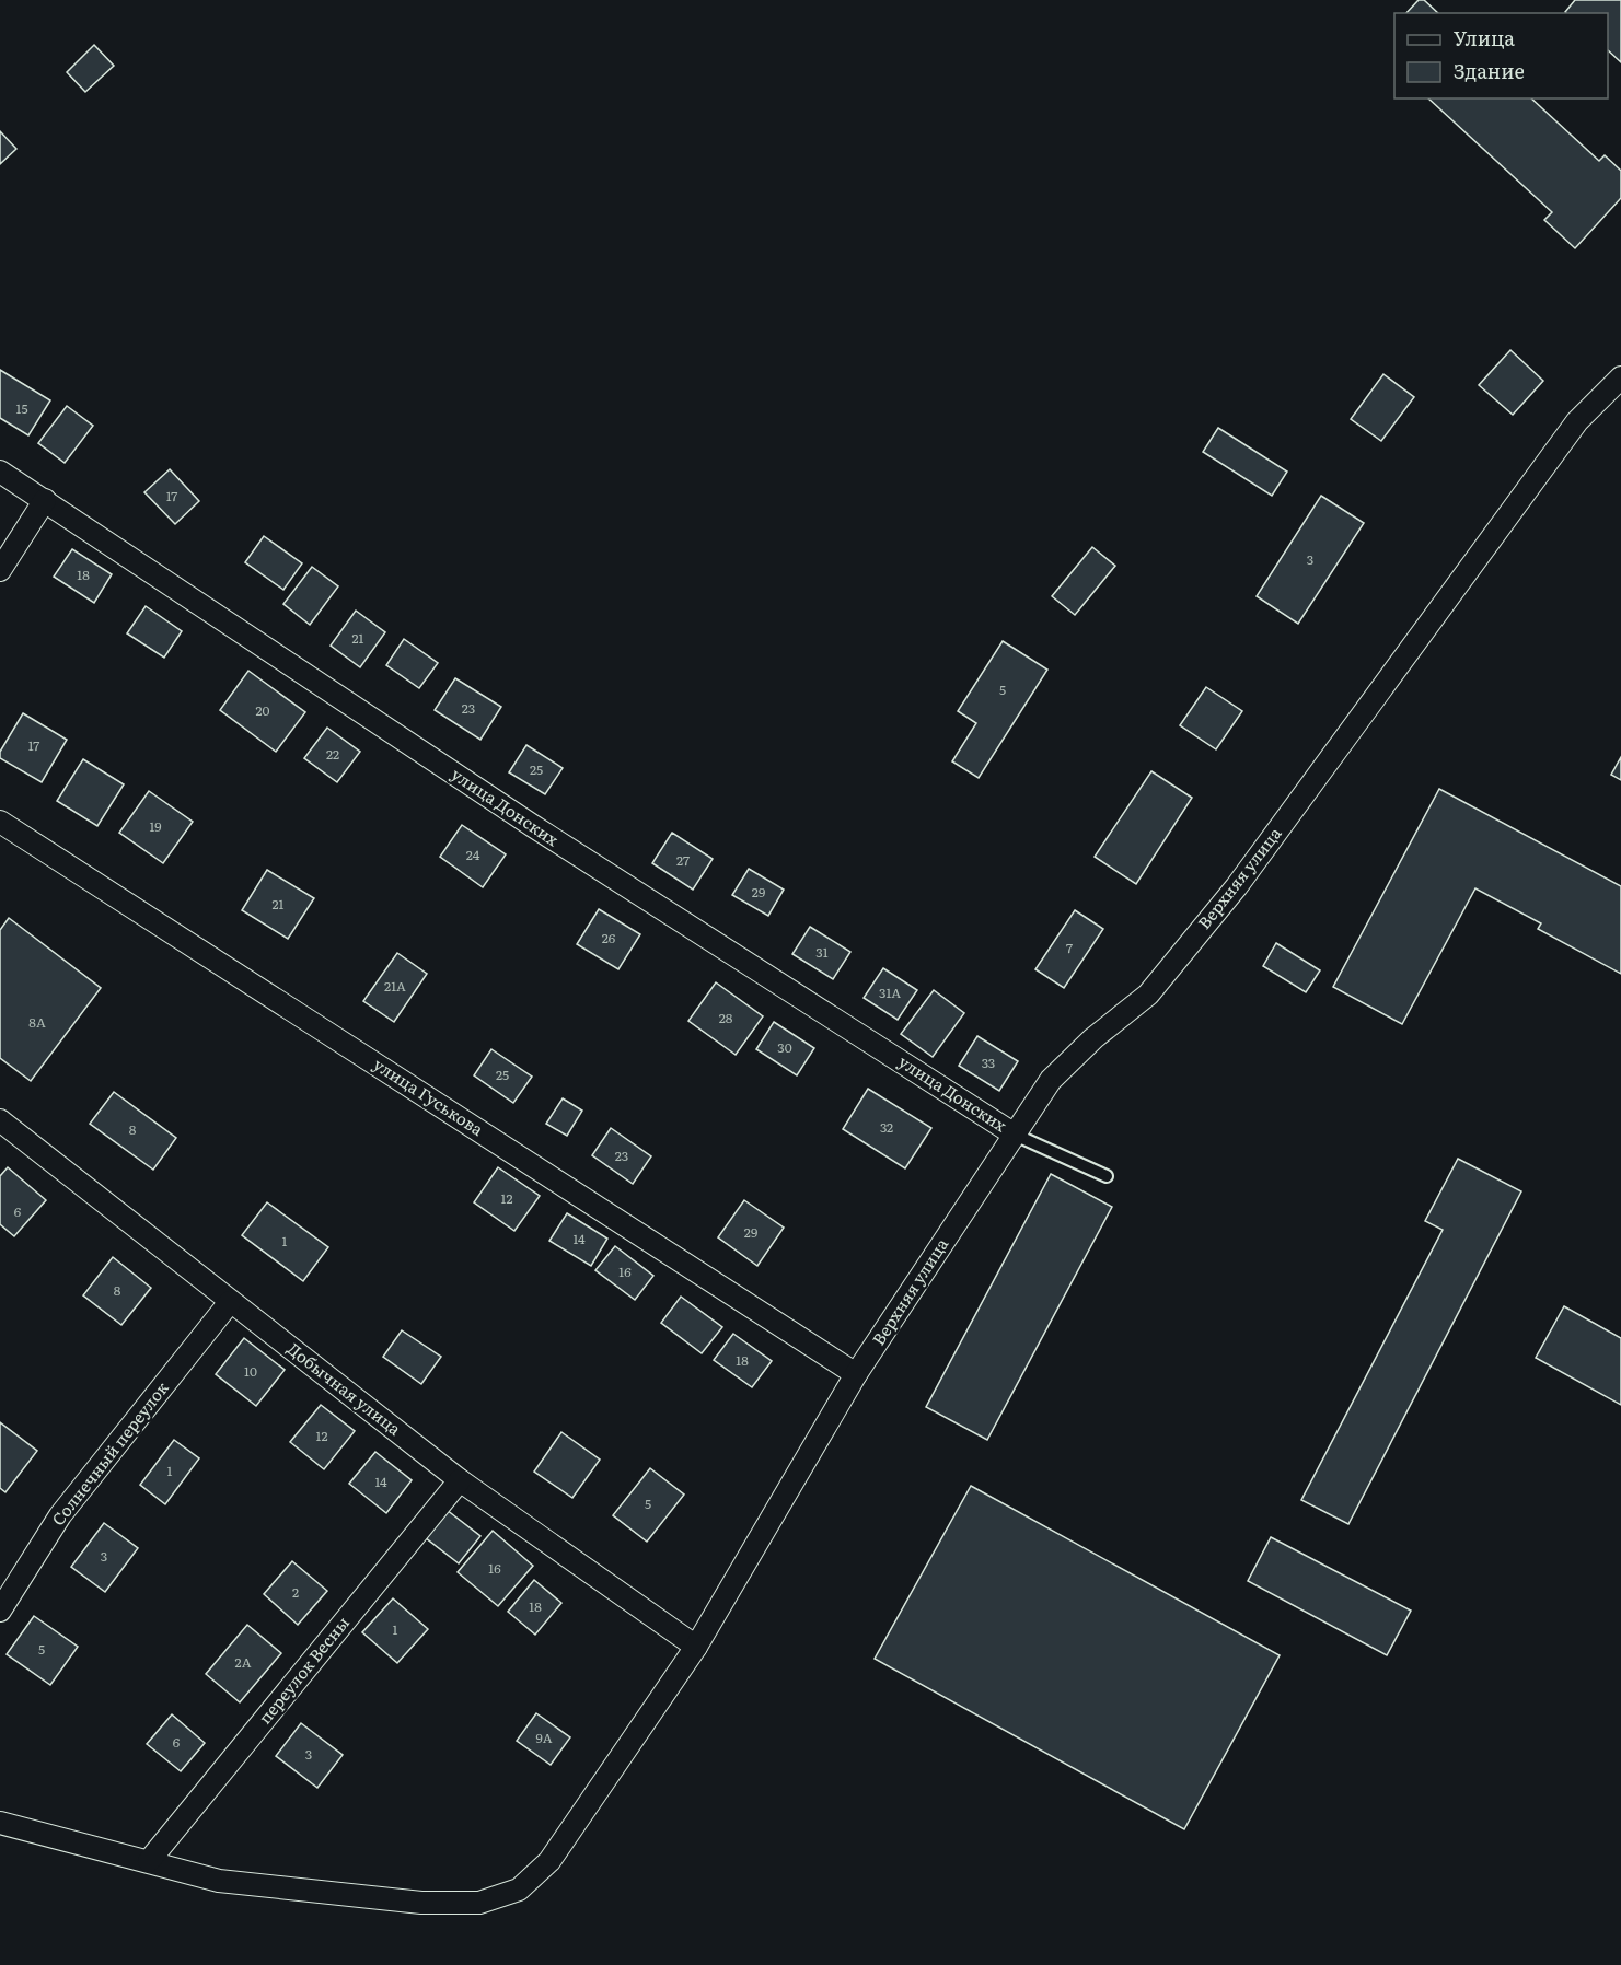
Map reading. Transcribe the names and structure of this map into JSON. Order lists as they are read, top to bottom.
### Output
{
  "streets": {
    "street": [
      "улица Донских",
      "Верхняя улица",
      "улица Гуськова",
      "Добычная улица",
      "Солнечный переулок",
      "переулок Весны"
    ]
  },
  "crossings": [
    ["улица Донских", "Верхняя улица"],
    ["Верхняя улица", "улица Гуськова"],
    ["Верхняя улица", "Добычная улица"],
    ["Верхняя улица", "переулок Весны"],
    ["Добычная улица", "Солнечный переулок"],
    ["Добычная улица", "переулок Весны"]
  ],
  "house_numbers": [
    "15",
    "17",
    "3",
    "18",
    "21",
    "5",
    "23",
    "20",
    "17",
    "22",
    "25",
    "19",
    "24",
    "27",
    "29",
    "21",
    "26",
    "7",
    "31",
    "21А",
    "31А",
    "28",
    "8А",
    "30",
    "33",
    "25",
    "32",
    "8",
    "23",
    "12",
    "6",
    "29",
    "14",
    "1",
    "16",
    "8",
    "18",
    "10",
    "12",
    "1",
    "14",
    "5",
    "3",
    "16",
    "2",
    "18",
    "1",
    "5",
    "2А",
    "9А",
    "6",
    "3"
  ],
  "legend": ["Улица", "Здание"]
}
